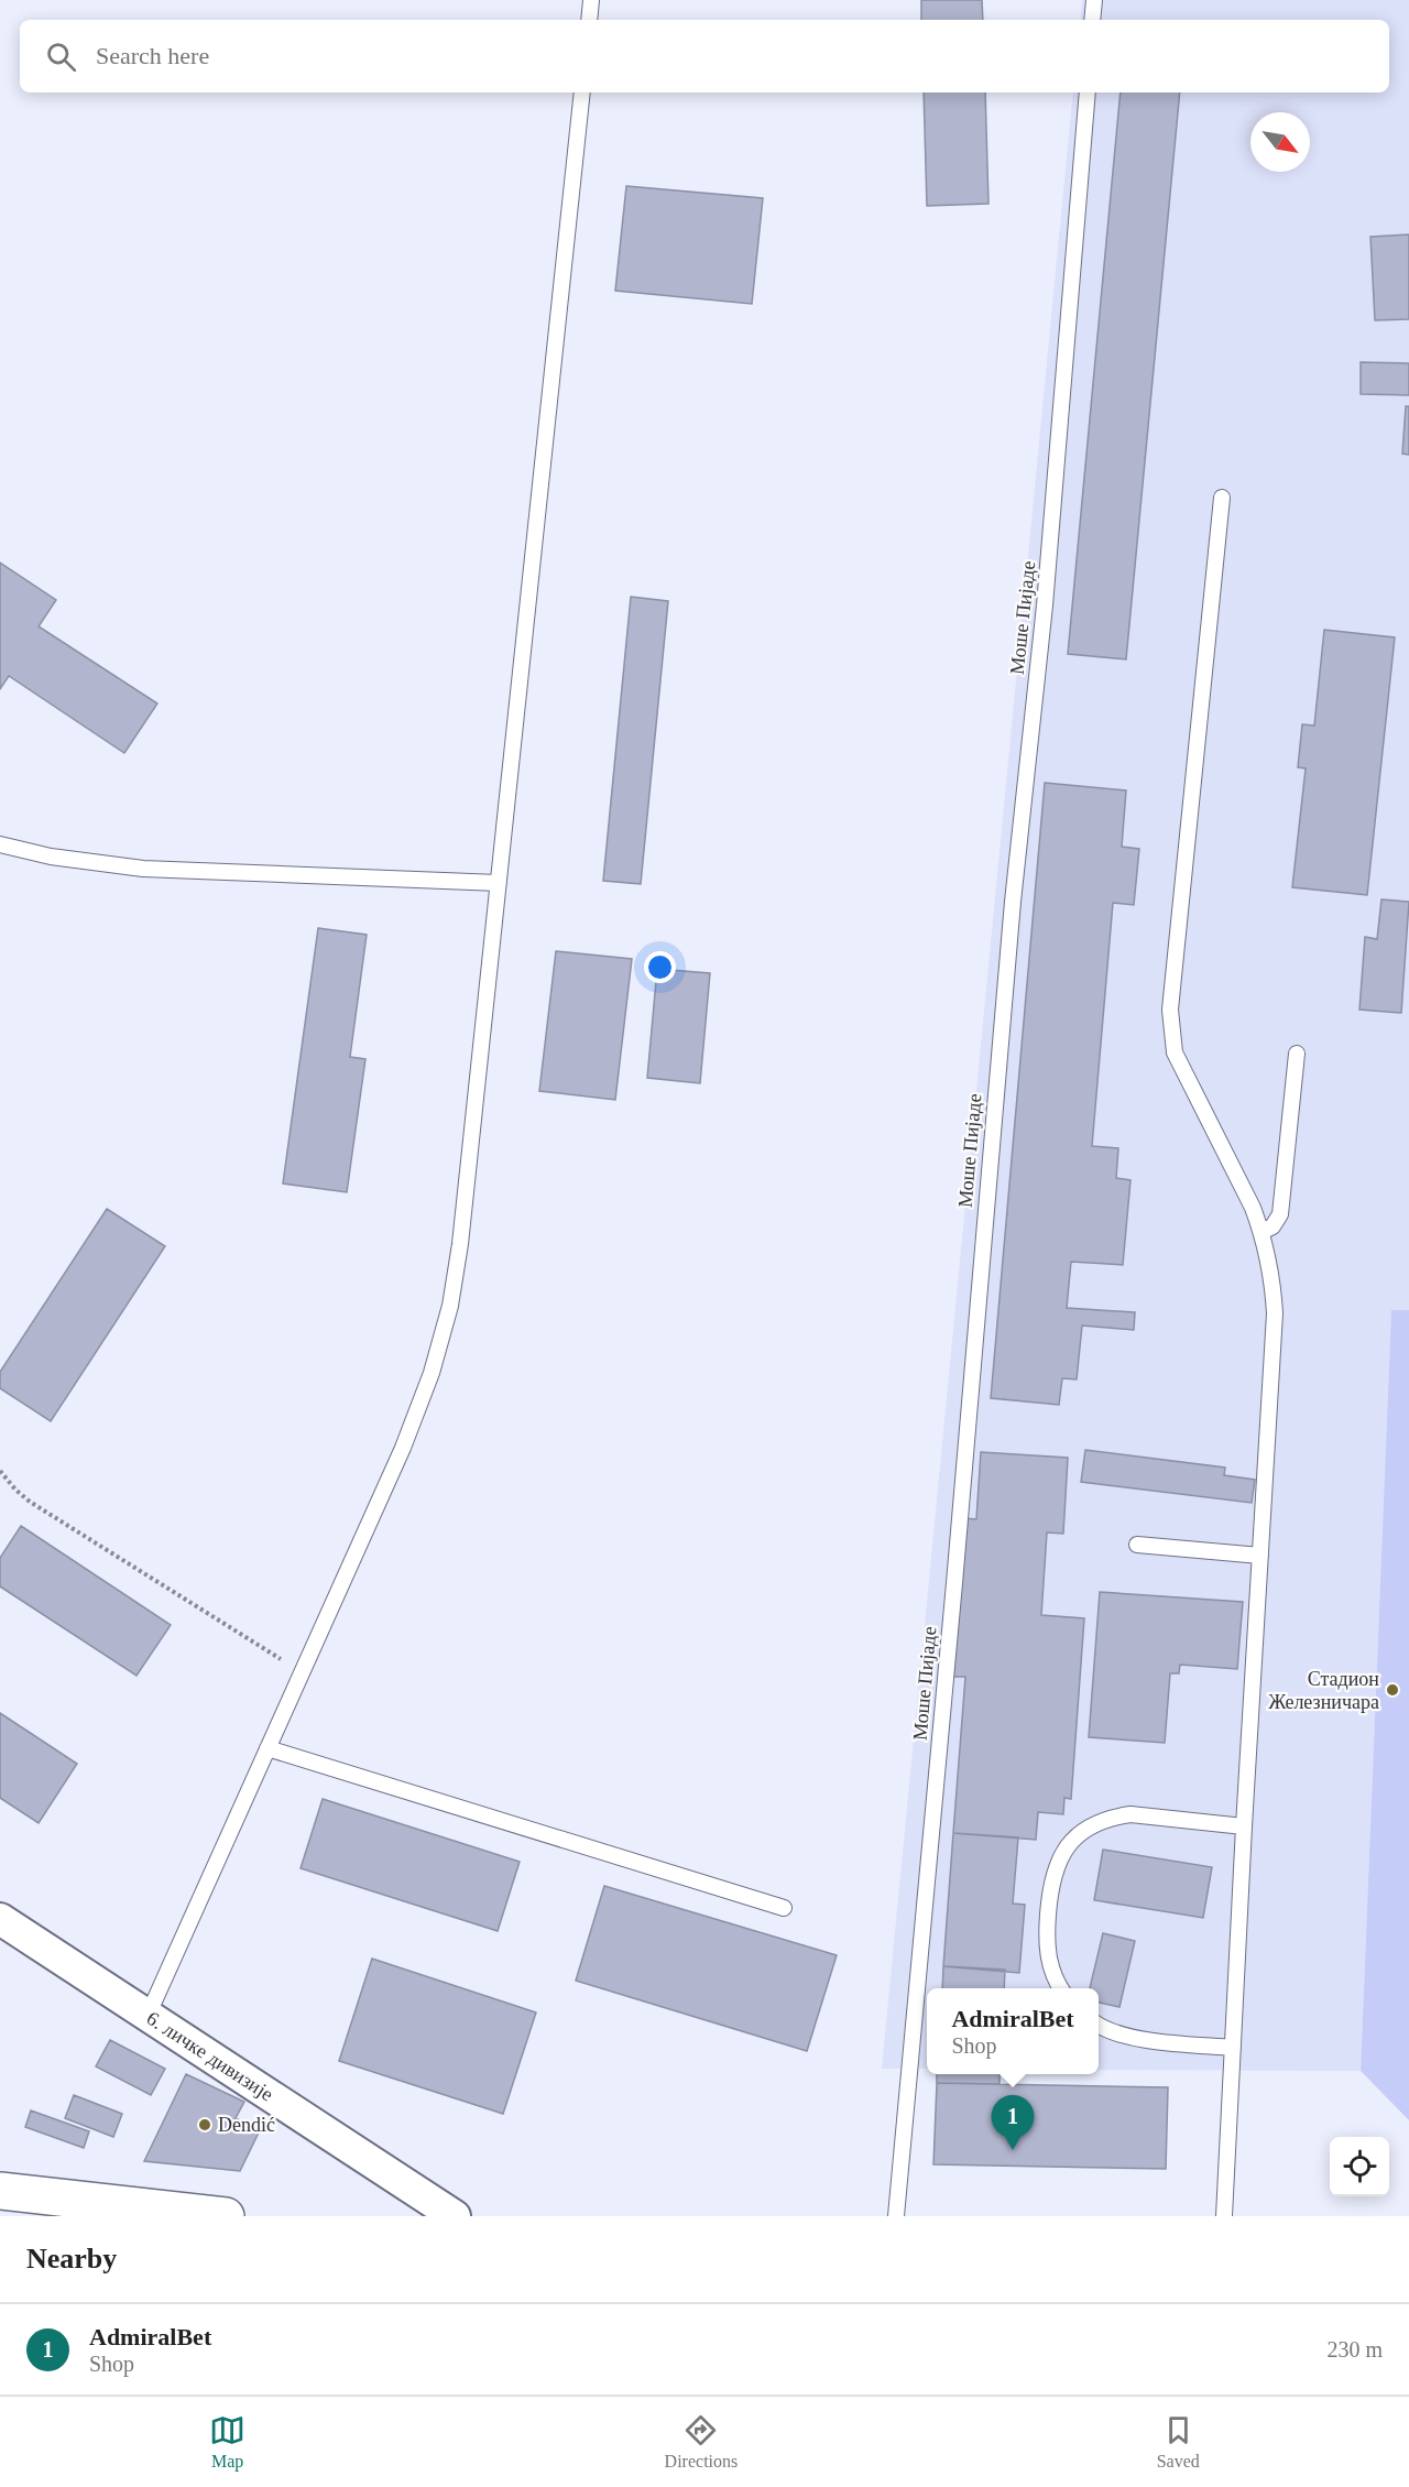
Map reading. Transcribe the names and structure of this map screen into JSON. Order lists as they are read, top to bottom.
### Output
{
  "streets": {
    "street": ["6. личке дивизије"],
    "lane": ["Моше Пијаде"]
  },
  "places": ["Стадион Железничара", "Dendić"],
  "north": "bottom right",
  "page": {
    "search": "Search here",
    "popup": ["AdmiralBet", "Shop"],
    "pins": "1",
    "heading": "Nearby",
    "list": [
      {
        "mark": "1",
        "name": "AdmiralBet",
        "note": "Shop",
        "value": "230 m"
      }
    ],
    "nav": ["Map", "Directions", "Saved"]
  }
}
